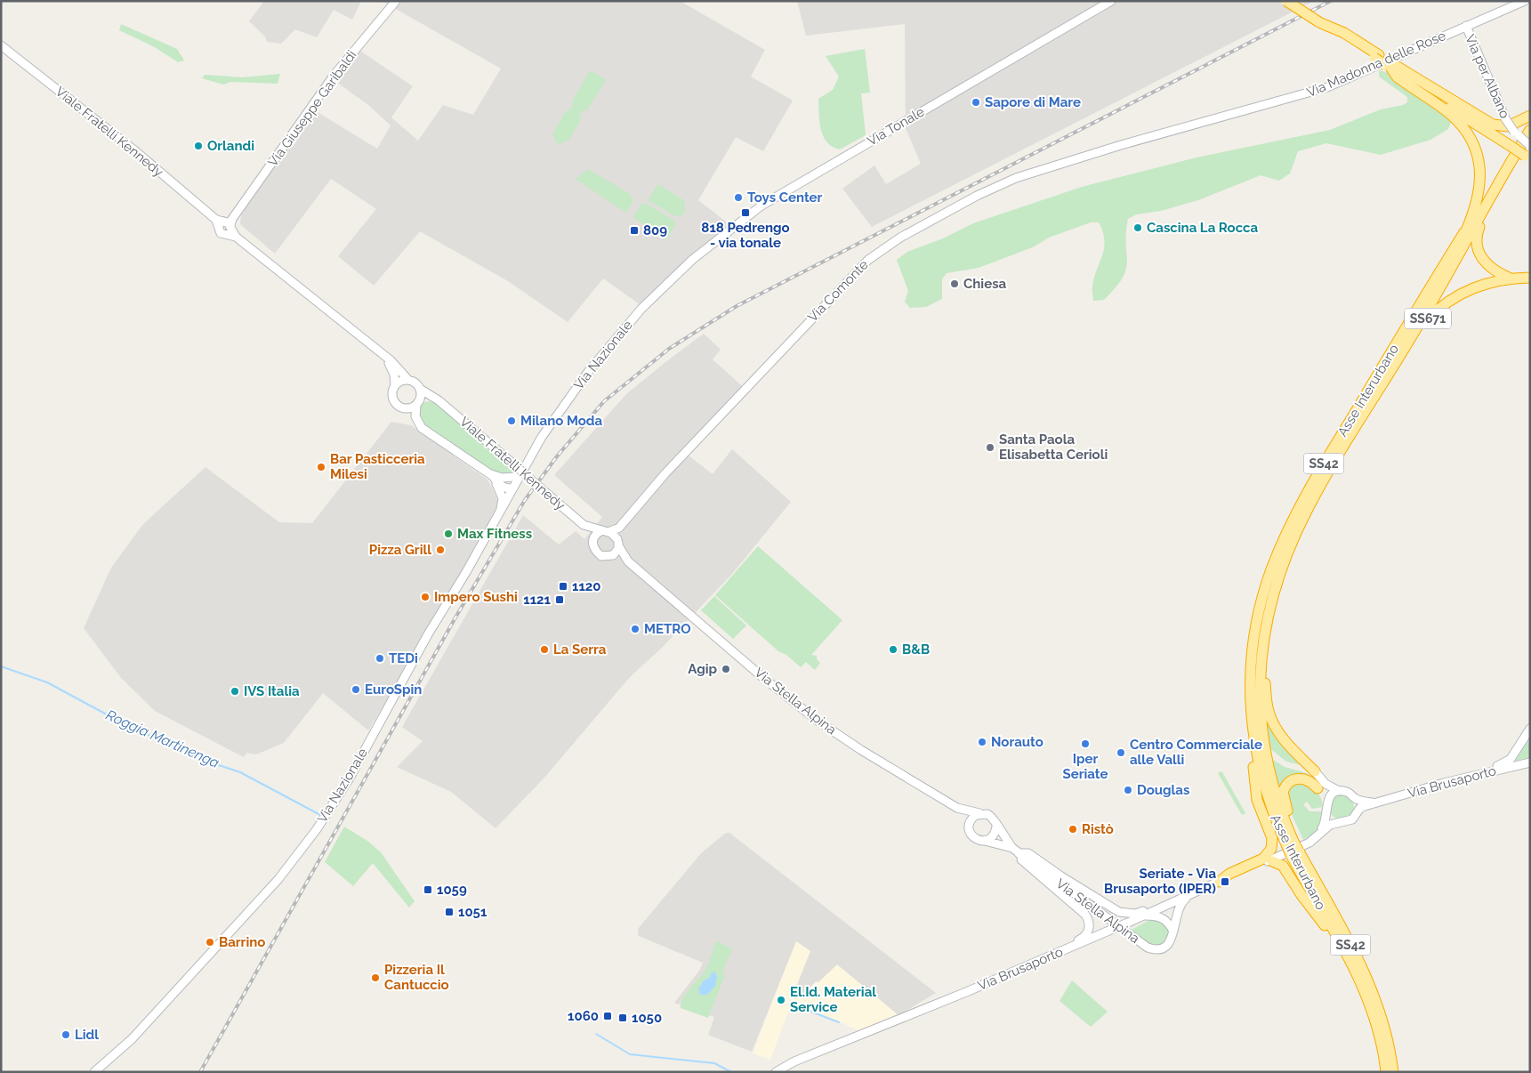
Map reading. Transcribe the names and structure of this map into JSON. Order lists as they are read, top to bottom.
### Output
{
  "streets": {
    "highway": ["SS671", "Asse Interurbano", "SS42"],
    "street": [
      "Via Madonna delle Rose",
      "Via per Albano",
      "Via Giuseppe Garibaldi",
      "Via Tonale",
      "Viale Fratelli Kennedy",
      "Via Comonte",
      "Via Nazionale",
      "Via Stella Alpina",
      "Via Brusaporto"
    ]
  },
  "crossings": [
    ["Via Madonna delle Rose", "Via per Albano"],
    ["Via Madonna delle Rose", "Via Comonte"],
    ["Via Giuseppe Garibaldi", "Viale Fratelli Kennedy"],
    ["Via Tonale", "Via Nazionale"],
    ["Viale Fratelli Kennedy", "Via Nazionale"],
    ["Viale Fratelli Kennedy", "Via Stella Alpina"],
    ["SS671", "Asse Interurbano"],
    ["SS671", "SS42"],
    ["Asse Interurbano", "SS42"],
    ["Via Stella Alpina", "Via Brusaporto"]
  ],
  "water": ["Roggia Martinenga"],
  "places": {
    "other": [
      "Sapore di Mare",
      "Orlandi",
      "Toys Center",
      "Cascina La Rocca",
      "Chiesa",
      "Milano Moda",
      "Santa Paola Elisabetta Cerioli",
      "Bar Pasticceria Milesi",
      "Max Fitness",
      "Pizza Grill",
      "Impero Sushi",
      "METRO",
      "La Serra",
      "B&B",
      "TEDi",
      "Agip",
      "EuroSpin",
      "IVS Italia",
      "Norauto",
      "Iper Seriate",
      "Centro Commerciale alle Valli",
      "Douglas",
      "Ristò",
      "Barrino",
      "Pizzeria Il Cantuccio",
      "El.Id. Material Service",
      "Lidl"
    ],
    "transit": [
      "818 Pedrengo - via tonale",
      "809",
      "1120",
      "1121",
      "Seriate - Via Brusaporto (IPER)",
      "1059",
      "1051",
      "1060",
      "1050"
    ]
  }
}
